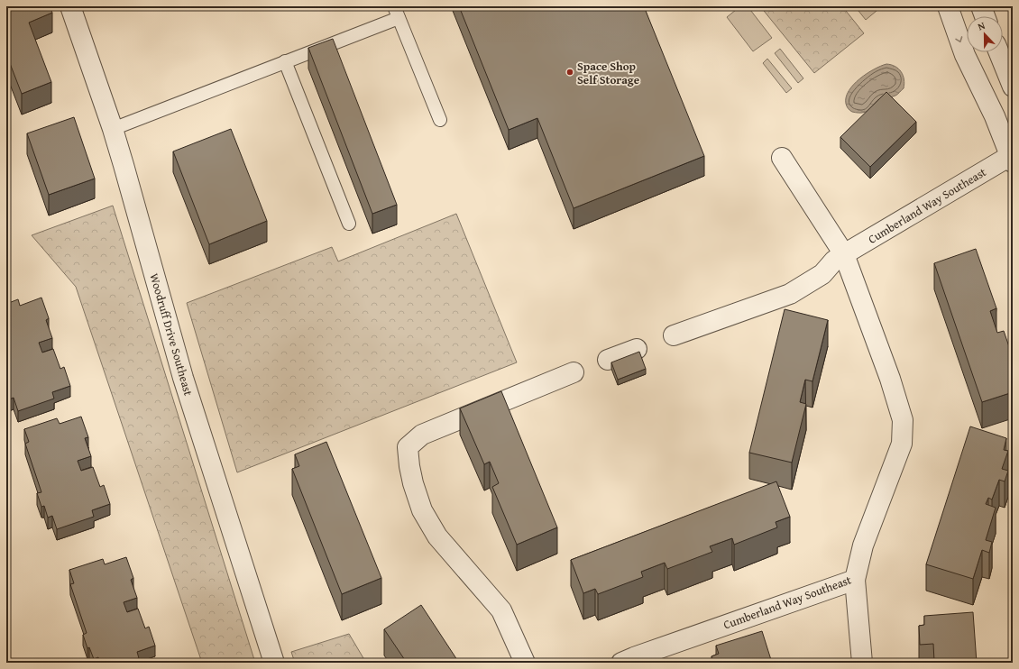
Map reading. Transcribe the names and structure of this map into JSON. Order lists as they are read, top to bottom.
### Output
{
  "streets": {
    "street": ["Cumberland Way Southeast", "Woodruff Drive Southeast"]
  },
  "places": ["Space Shop Self Storage"],
  "north": "top"
}
